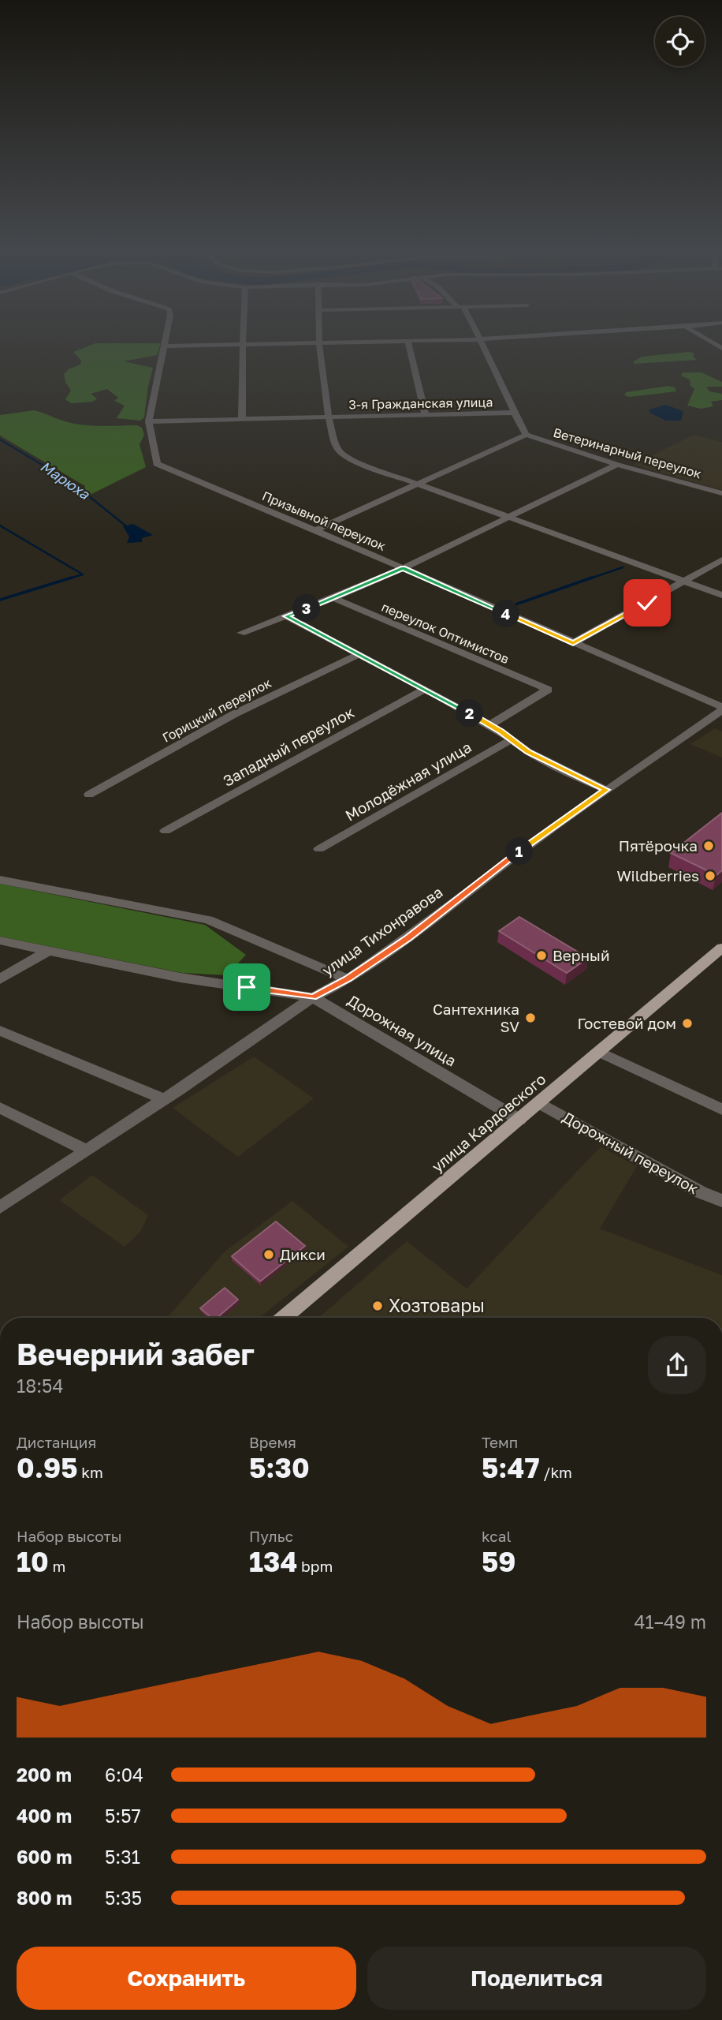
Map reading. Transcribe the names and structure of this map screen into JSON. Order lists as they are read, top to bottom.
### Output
{
  "streets": {
    "main road": ["улица Кардовского"],
    "street": [
      "3-я Гражданская улица",
      "Ветеринарный переулок",
      "Призывной переулок",
      "переулок Оптимистов",
      "Горицкий переулок",
      "Западный переулок",
      "Молодёжная улица",
      "улица Тихонравова",
      "Дорожная улица",
      "Дорожный переулок"
    ]
  },
  "crossings": [
    ["3-я Гражданская улица", "Призывной переулок"],
    ["Призывной переулок", "улица Тихонравова"],
    ["улица Тихонравова", "Дорожная улица"],
    ["Дорожная улица", "улица Кардовского"],
    ["улица Кардовского", "Дорожный переулок"]
  ],
  "water": ["Марюха"],
  "places": [
    "Пятёрочка",
    "Wildberries",
    "Верный",
    "Сантехника SV",
    "Гостевой дом",
    "Дикси",
    "Хозтовары"
  ],
  "page": {
    "pins": [
      "3",
      "4",
      "2",
      "1"
    ],
    "heading": ["Вечерний забег", "18:54"],
    "stats": [
      ["Дистанция", "0.95 km"],
      ["Время", "5:30"],
      ["Темп", "5:47 /km"],
      ["Набор высоты", "10 m"],
      ["Пульс", "134 bpm"],
      ["kcal", "59"]
    ],
    "chart": ["Набор высоты", "41–49 m"],
    "list": [
      {
        "name": "200 m",
        "note": "6:04"
      },
      {
        "name": "400 m",
        "note": "5:57"
      },
      {
        "name": "600 m",
        "note": "5:31"
      },
      {
        "name": "800 m",
        "note": "5:35"
      }
    ],
    "buttons": ["Сохранить", "Поделиться"]
  }
}
